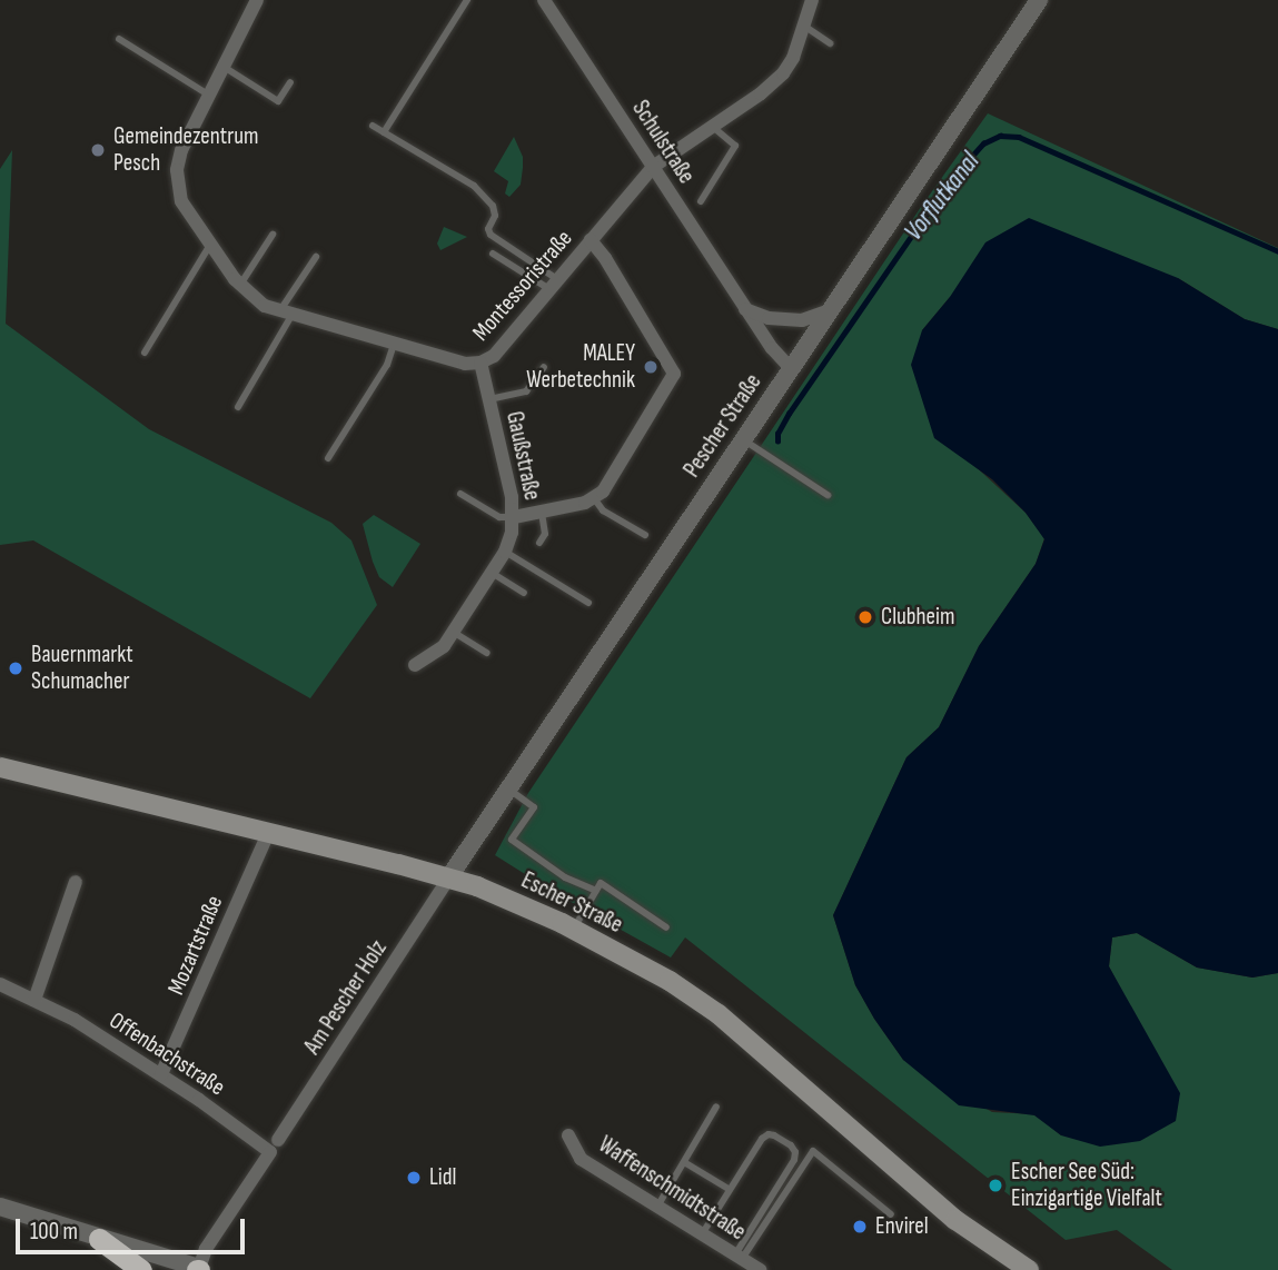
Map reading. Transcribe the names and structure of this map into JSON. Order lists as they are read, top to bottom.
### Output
{
  "streets": {
    "main road": ["Escher Straße"],
    "street": [
      "Schulstraße",
      "Montessoristraße",
      "Pescher Straße",
      "Gaußstraße",
      "Mozartstraße",
      "Am Pescher Holz",
      "Offenbachstraße",
      "Waffenschmidtstraße"
    ]
  },
  "crossings": [
    ["Schulstraße", "Montessoristraße"],
    ["Schulstraße", "Pescher Straße"],
    ["Montessoristraße", "Gaußstraße"],
    ["Pescher Straße", "Escher Straße"],
    ["Pescher Straße", "Am Pescher Holz"],
    ["Escher Straße", "Mozartstraße"],
    ["Escher Straße", "Am Pescher Holz"],
    ["Mozartstraße", "Offenbachstraße"],
    ["Am Pescher Holz", "Offenbachstraße"]
  ],
  "water": ["Vorflutkanal"],
  "places": [
    "Gemeindezentrum Pesch",
    "MALEY Werbetechnik",
    "Clubheim",
    "Bauernmarkt Schumacher",
    "Lidl",
    "Escher See Süd: Einzigartige Vielfalt",
    "Envirel"
  ],
  "scale_bar": "100 m"
}
